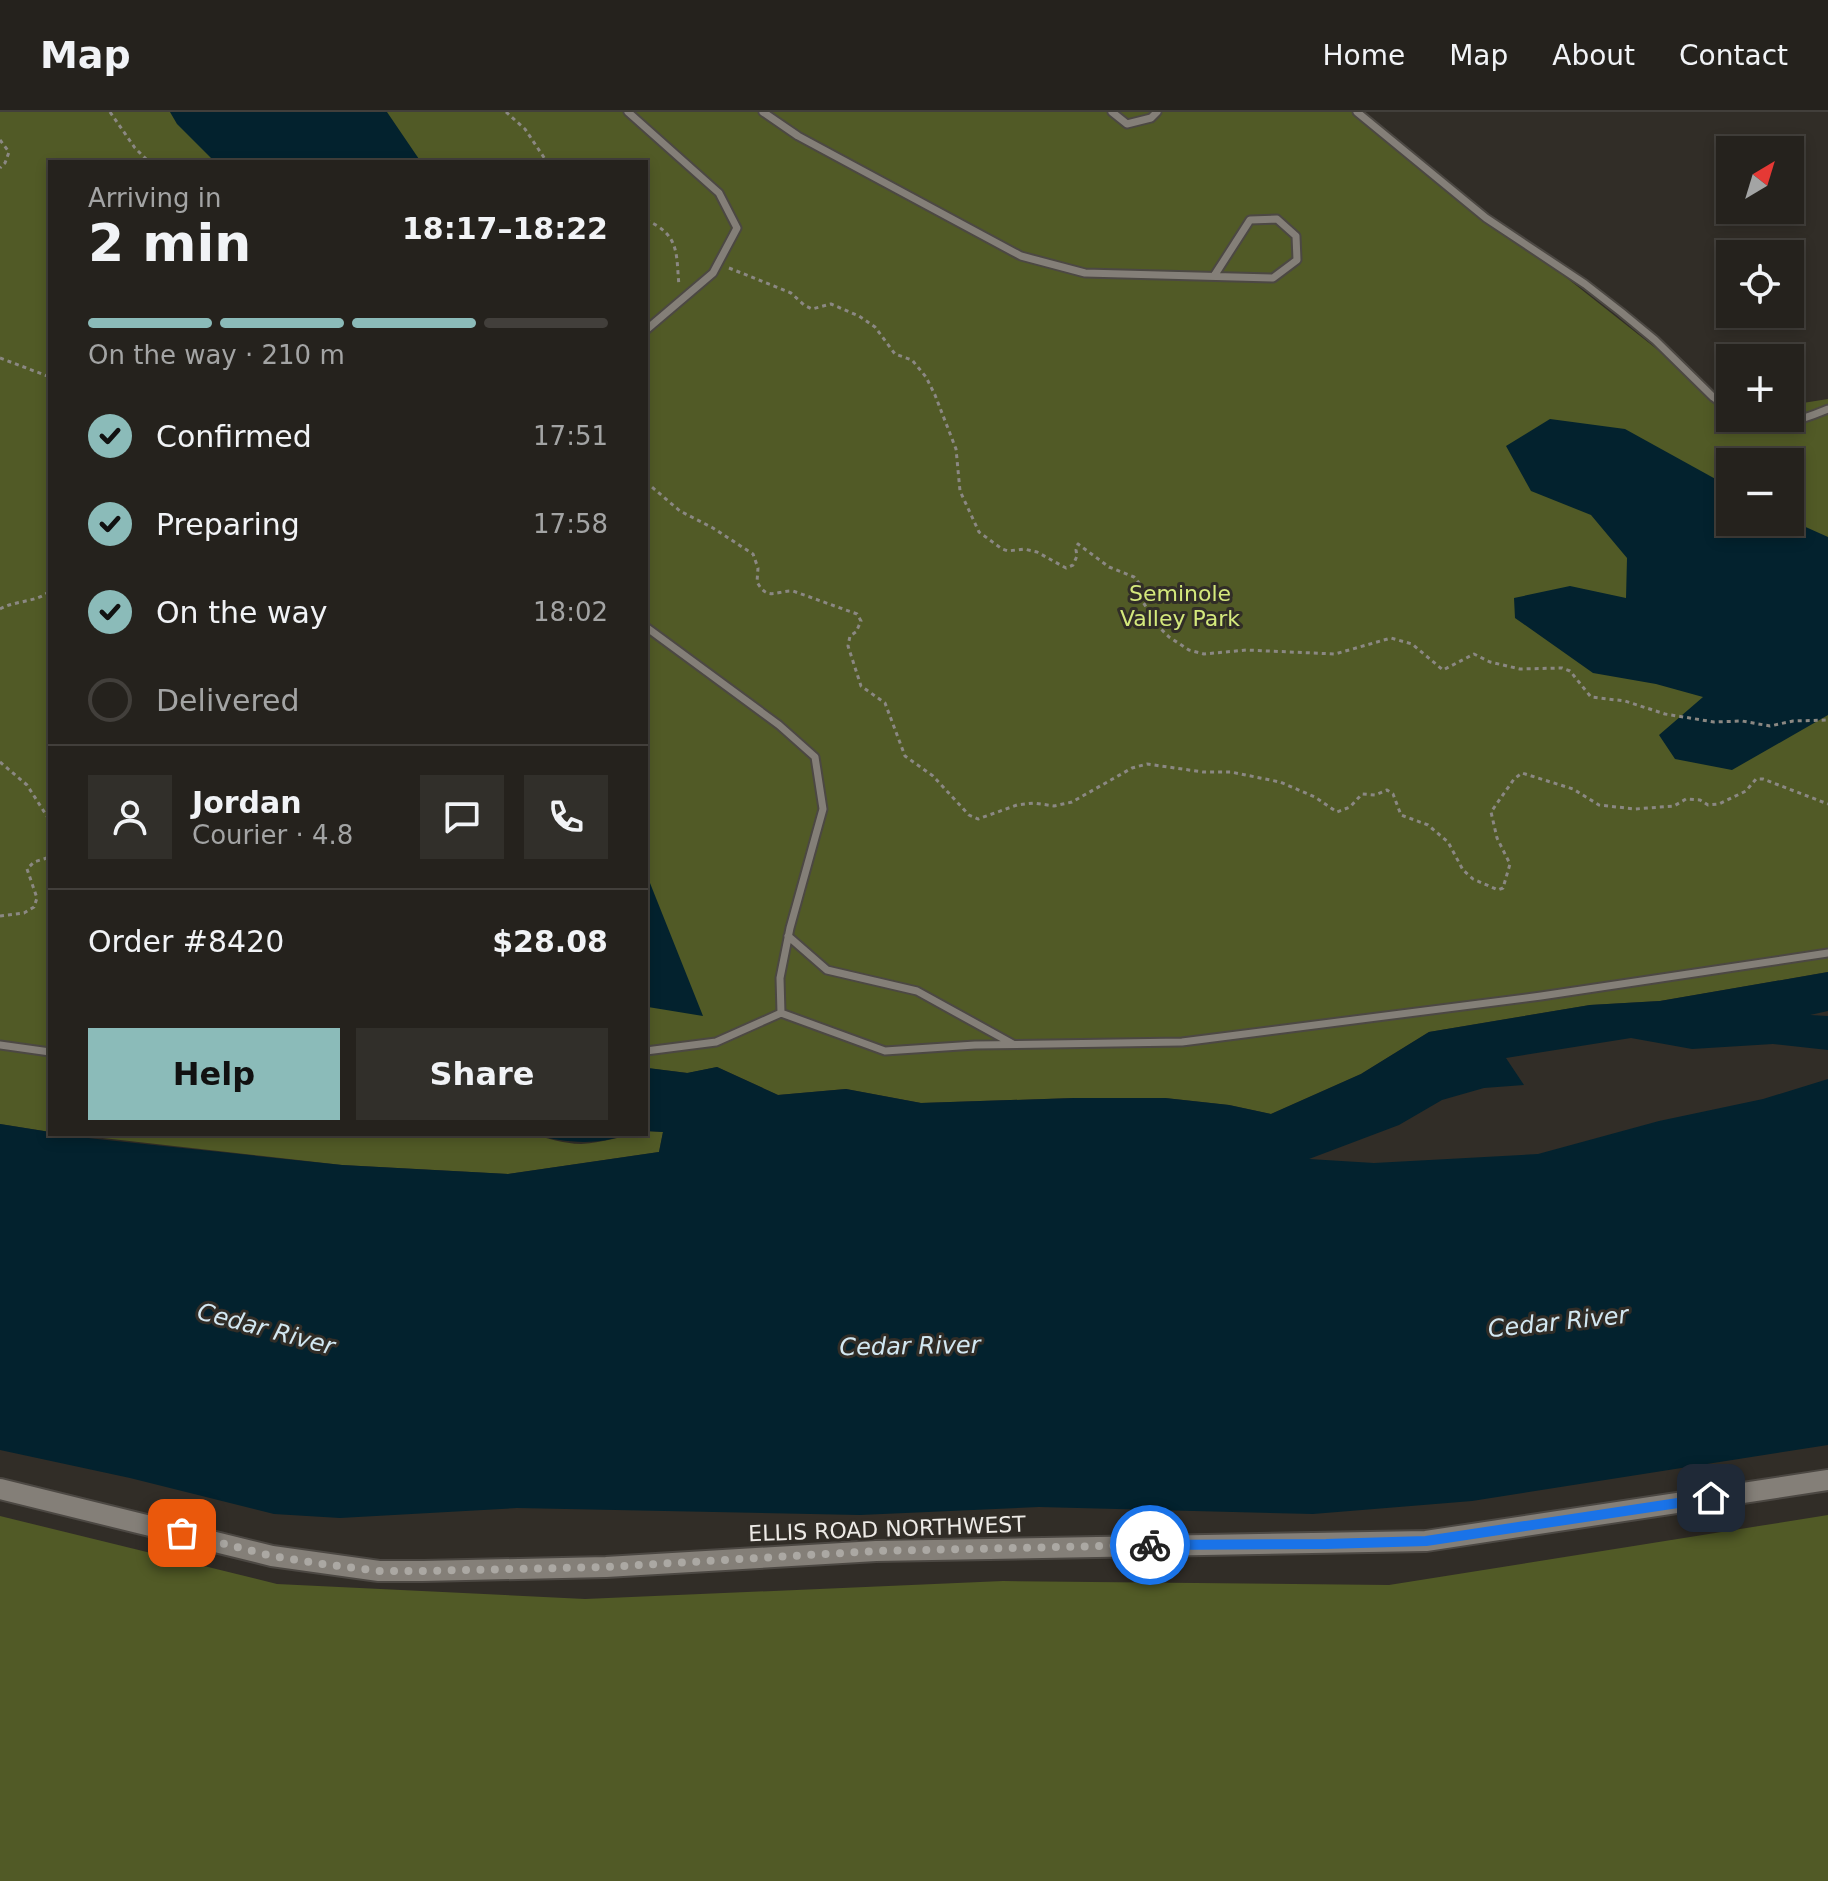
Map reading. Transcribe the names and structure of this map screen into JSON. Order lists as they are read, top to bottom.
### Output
{
  "streets": {
    "street": ["ELLIS ROAD NORTHWEST"]
  },
  "water": ["Cedar River"],
  "parks": ["Seminole Valley Park"],
  "north": "top right",
  "page": {
    "header": "Map",
    "nav": [
      "Home",
      "Map",
      "About",
      "Contact"
    ],
    "map_buttons": ["+", "−"],
    "heading": ["2 min", "Arriving in", "18:17–18:22"],
    "panel": [
      "Jordan",
      "Courier · 4.8",
      "Order #8420",
      "$28.08"
    ],
    "bar": "On the way · 210 m",
    "list": [
      ["Confirmed", "17:51"],
      ["Preparing", "17:58"],
      ["On the way", "18:02"],
      "Delivered"
    ],
    "buttons": ["Help", "Share"]
  }
}
